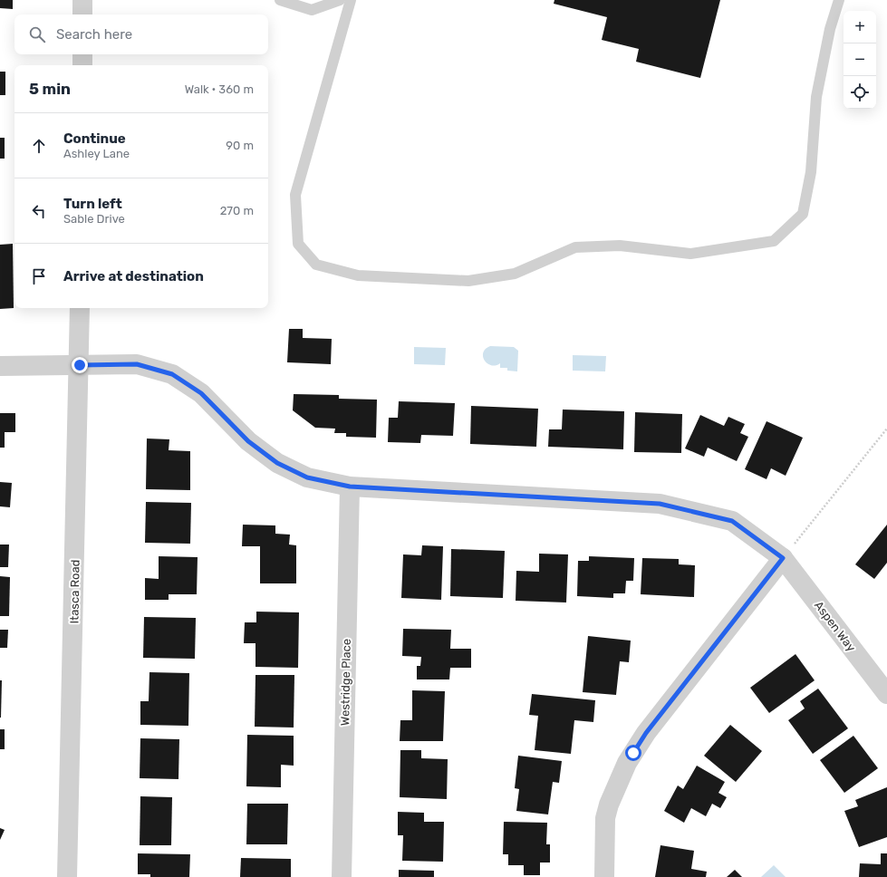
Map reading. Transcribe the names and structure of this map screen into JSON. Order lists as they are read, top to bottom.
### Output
{
  "streets": {
    "street": ["Itasca Road", "Aspen Way", "Westridge Place"]
  },
  "crossings": [
    ["Itasca Road", "Aspen Way"],
    ["Aspen Way", "Westridge Place"]
  ],
  "page": {
    "map_buttons": ["+", "−"],
    "search": "Search here",
    "heading": ["5 min", "Walk · 360 m"],
    "list": [
      ["Continue", "Ashley Lane", "90 m"],
      ["Turn left", "Sable Drive", "270 m"],
      "Arrive at destination"
    ]
  }
}
